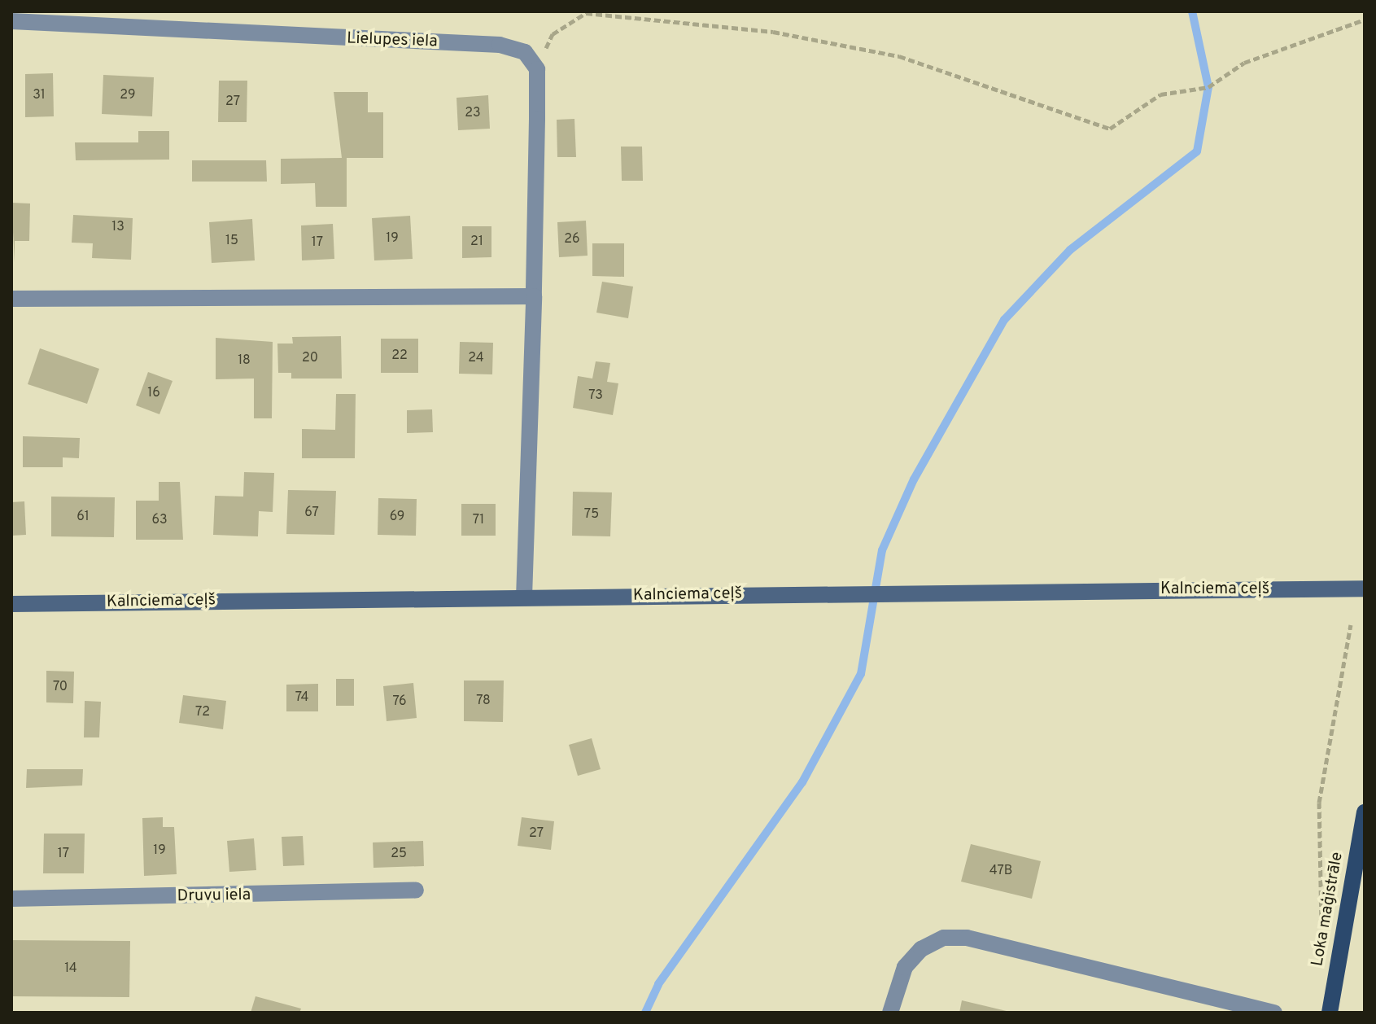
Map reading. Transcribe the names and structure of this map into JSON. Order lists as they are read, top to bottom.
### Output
{
  "streets": {
    "main road": ["Kalnciema ceļš", "Loka maģistrāle"],
    "street": ["Lielupes iela", "Druvu iela"]
  },
  "house_numbers": [
    "31",
    "29",
    "27",
    "23",
    "13",
    "19",
    "26",
    "15",
    "21",
    "17",
    "22",
    "20",
    "24",
    "18",
    "16",
    "73",
    "67",
    "75",
    "61",
    "69",
    "63",
    "71",
    "70",
    "74",
    "78",
    "76",
    "72",
    "27",
    "19",
    "17",
    "25",
    "47B",
    "14"
  ]
}
